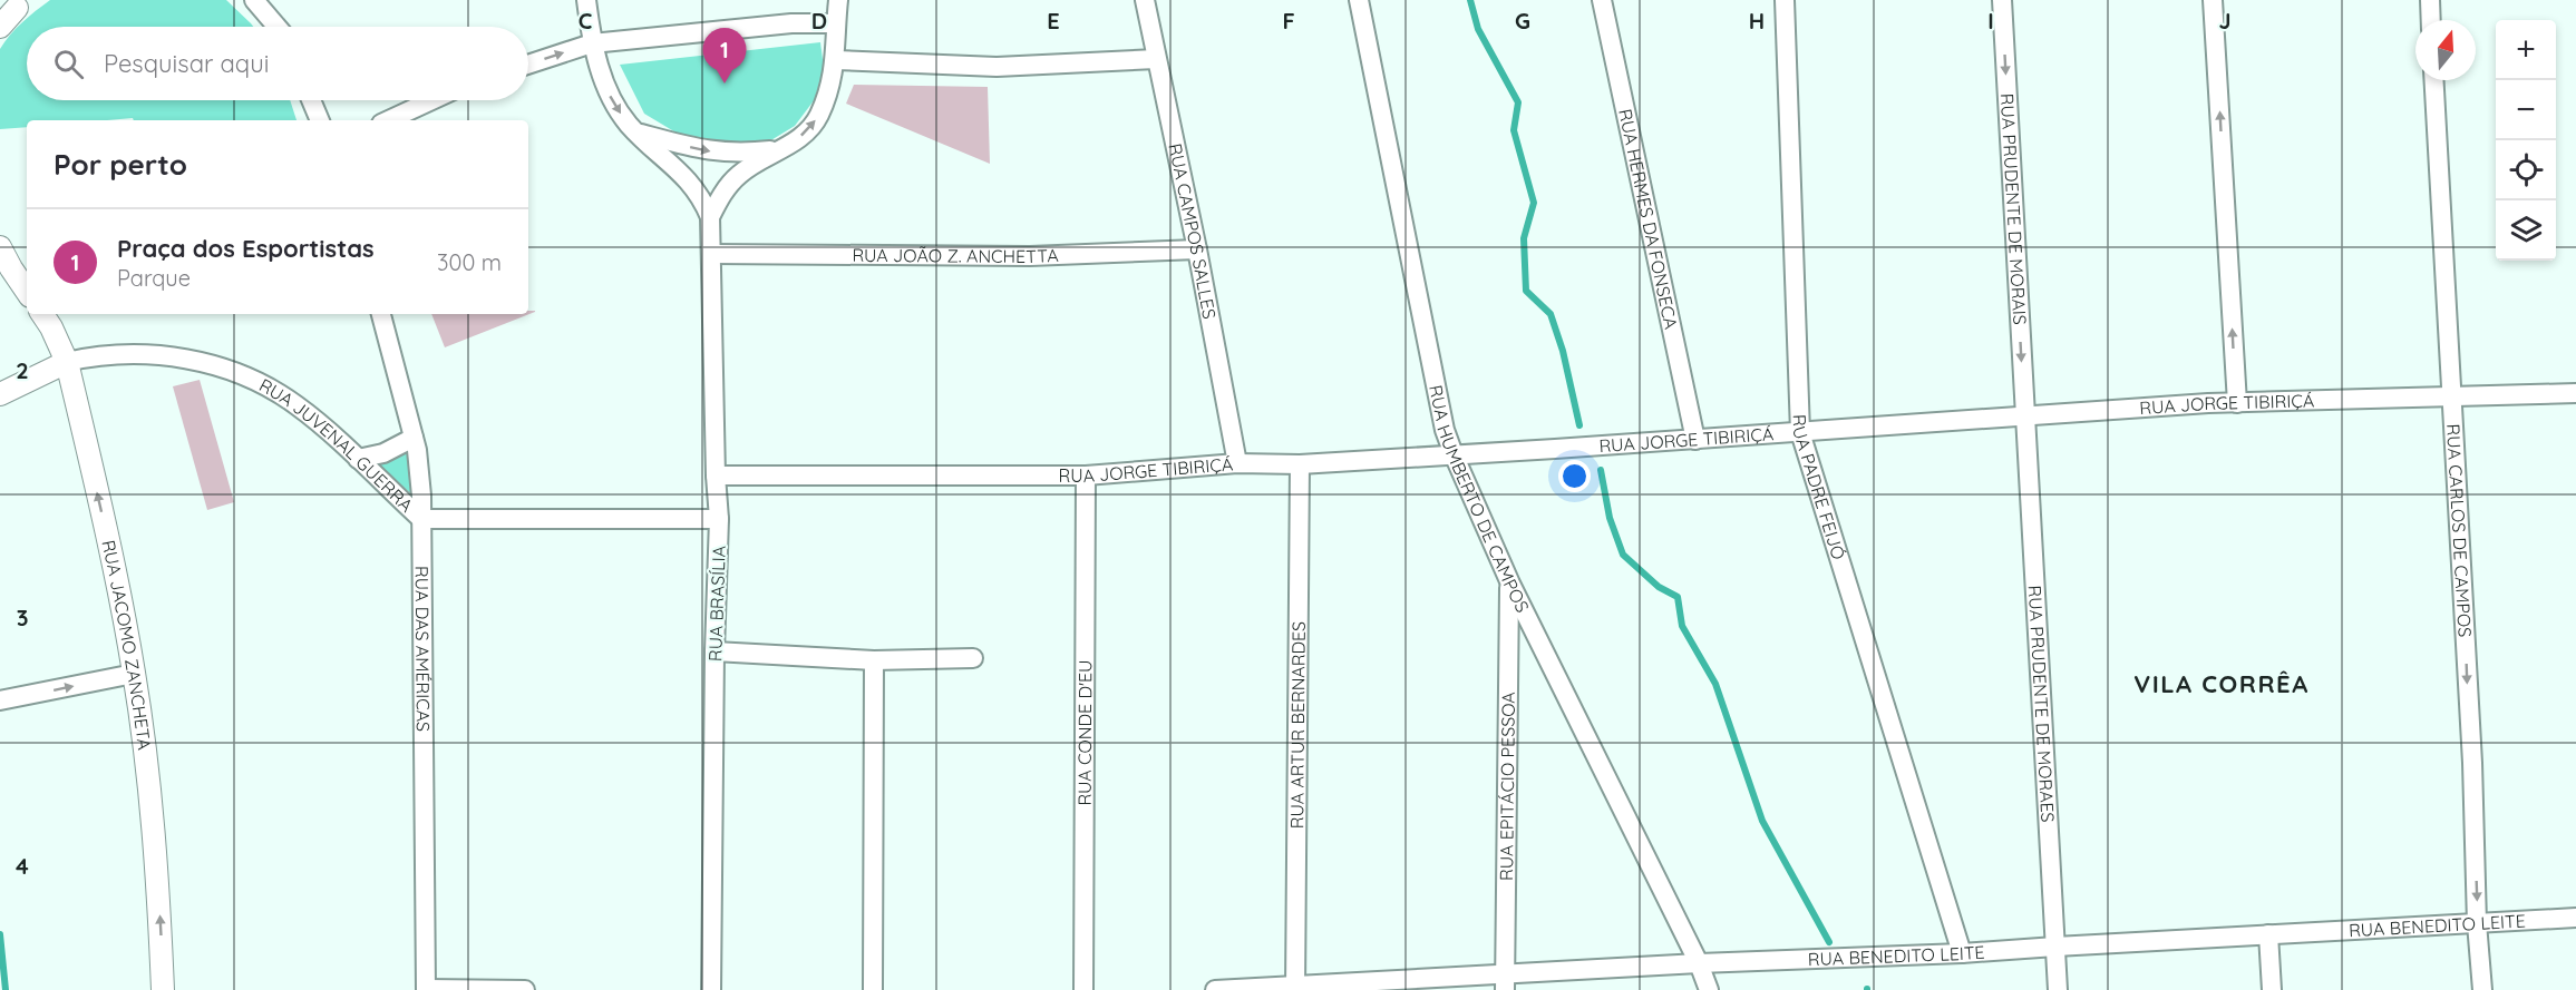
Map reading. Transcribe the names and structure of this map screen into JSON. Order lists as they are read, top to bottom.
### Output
{
  "streets": {
    "street": [
      "RUA PRUDENTE DE MORAIS",
      "RUA HERMES DA FONSECA",
      "RUA CAMPOS SALLES",
      "RUA JOÃO Z. ANCHETTA",
      "RUA JORGE TIBIRIÇÁ",
      "RUA JUVENAL GUERRA",
      "RUA PADRE FEIJÓ",
      "RUA HUMBERTO DE CAMPOS",
      "RUA CARLOS DE CAMPOS",
      "RUA BRASÍLIA",
      "RUA JACOMO ZANCHETA",
      "RUA DAS AMÉRICAS",
      "RUA PRUDENTE DE MORAES",
      "RUA ARTUR BERNARDES",
      "RUA CONDE D'EU",
      "RUA EPITÁCIO PESSOA",
      "RUA BENEDITO LEITE"
    ]
  },
  "crossings": [
    ["RUA PRUDENTE DE MORAIS", "RUA JORGE TIBIRIÇÁ"],
    ["RUA PRUDENTE DE MORAIS", "RUA PRUDENTE DE MORAES"],
    ["RUA HERMES DA FONSECA", "RUA JORGE TIBIRIÇÁ"],
    ["RUA CAMPOS SALLES", "RUA JOÃO Z. ANCHETTA"],
    ["RUA CAMPOS SALLES", "RUA JORGE TIBIRIÇÁ"],
    ["RUA JOÃO Z. ANCHETTA", "RUA BRASÍLIA"],
    ["RUA JORGE TIBIRIÇÁ", "RUA PADRE FEIJÓ"],
    ["RUA JORGE TIBIRIÇÁ", "RUA HUMBERTO DE CAMPOS"],
    ["RUA JORGE TIBIRIÇÁ", "RUA CARLOS DE CAMPOS"],
    ["RUA JORGE TIBIRIÇÁ", "RUA BRASÍLIA"],
    ["RUA JORGE TIBIRIÇÁ", "RUA PRUDENTE DE MORAES"],
    ["RUA JORGE TIBIRIÇÁ", "RUA ARTUR BERNARDES"],
    ["RUA JORGE TIBIRIÇÁ", "RUA CONDE D'EU"],
    ["RUA JUVENAL GUERRA", "RUA BRASÍLIA"],
    ["RUA JUVENAL GUERRA", "RUA JACOMO ZANCHETA"],
    ["RUA JUVENAL GUERRA", "RUA DAS AMÉRICAS"],
    ["RUA PADRE FEIJÓ", "RUA BENEDITO LEITE"],
    ["RUA HUMBERTO DE CAMPOS", "RUA EPITÁCIO PESSOA"],
    ["RUA HUMBERTO DE CAMPOS", "RUA BENEDITO LEITE"],
    ["RUA CARLOS DE CAMPOS", "RUA BENEDITO LEITE"],
    ["RUA PRUDENTE DE MORAES", "RUA BENEDITO LEITE"],
    ["RUA ARTUR BERNARDES", "RUA BENEDITO LEITE"],
    ["RUA EPITÁCIO PESSOA", "RUA BENEDITO LEITE"]
  ],
  "one_way": ["RUA PRUDENTE DE MORAIS", "RUA CARLOS DE CAMPOS", "RUA JACOMO ZANCHETA"],
  "districts": ["VILA CORRÊA"],
  "north": "top",
  "page": {
    "map_buttons": ["+", "−"],
    "search": "Pesquisar aqui",
    "pins": "1",
    "heading": "Por perto",
    "list": [
      {
        "mark": "1",
        "name": "Praça dos Esportistas",
        "note": "Parque",
        "value": "300 m"
      }
    ]
  },
  "grid": {
    "columns": [
      "C",
      "D",
      "E",
      "F",
      "G",
      "H",
      "I",
      "J"
    ],
    "rows": ["2", "3", "4"]
  }
}
